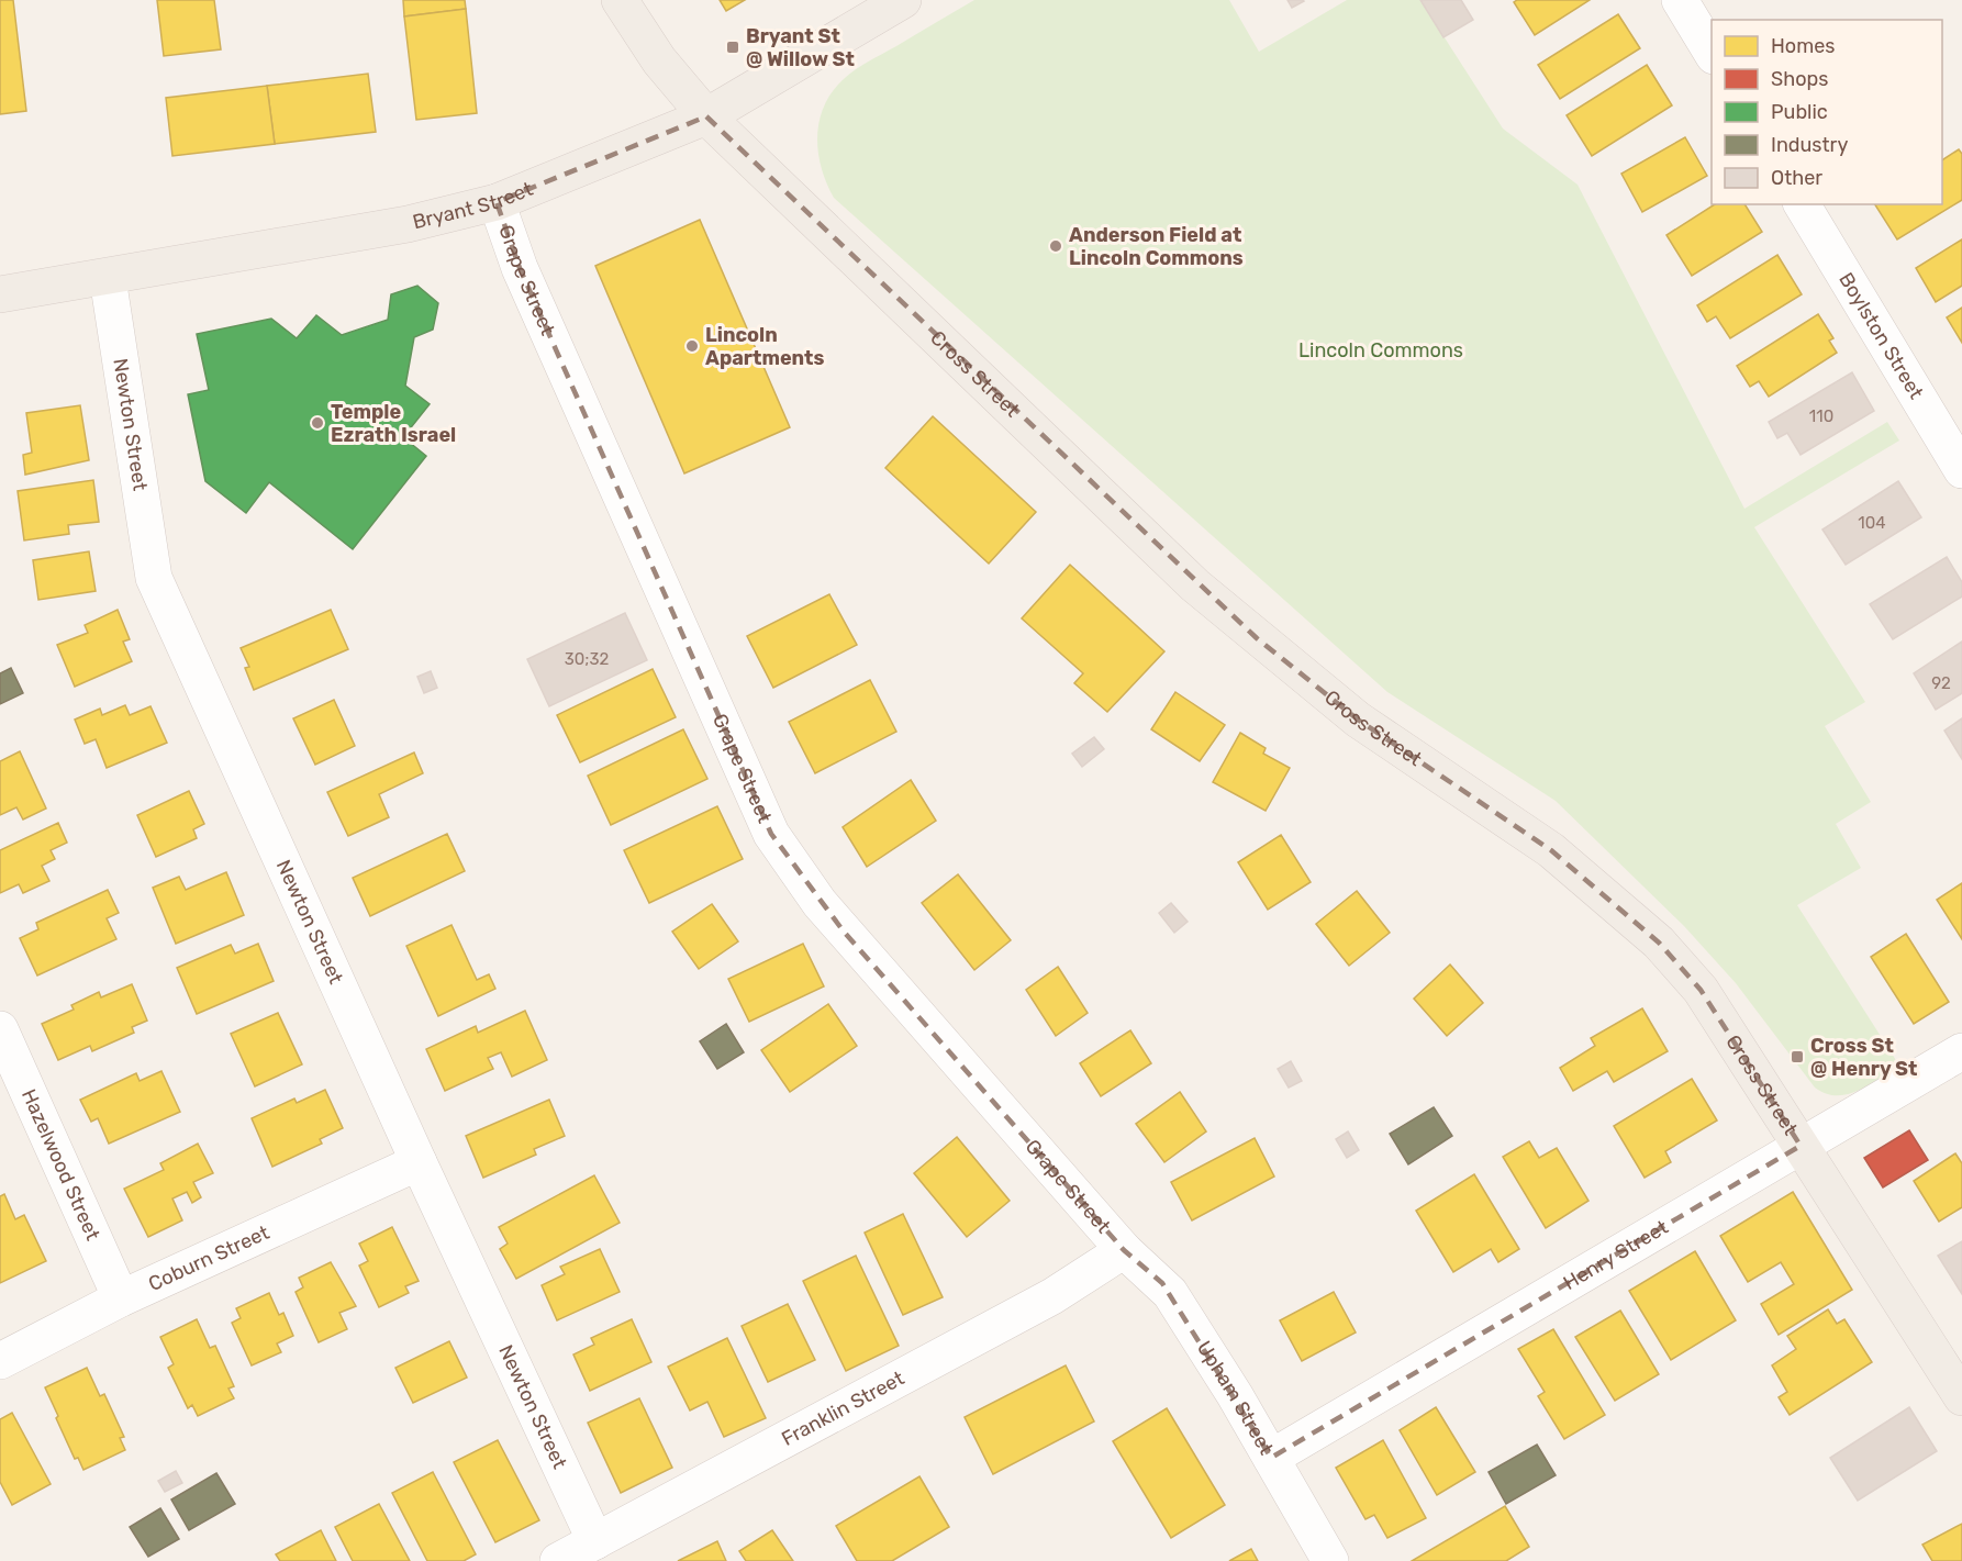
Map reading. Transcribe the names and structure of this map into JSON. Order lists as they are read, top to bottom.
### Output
{
  "streets": {
    "main road": ["Bryant Street", "Cross Street"],
    "street": [
      "Grape Street",
      "Boylston Street",
      "Newton Street",
      "Hazelwood Street",
      "Henry Street",
      "Coburn Street",
      "Upham Street",
      "Franklin Street"
    ]
  },
  "crossings": [
    ["Bryant Street", "Grape Street"],
    ["Bryant Street", "Cross Street"],
    ["Bryant Street", "Newton Street"],
    ["Grape Street", "Upham Street"],
    ["Grape Street", "Franklin Street"],
    ["Cross Street", "Henry Street"],
    ["Newton Street", "Coburn Street"],
    ["Newton Street", "Franklin Street"],
    ["Hazelwood Street", "Coburn Street"],
    ["Henry Street", "Upham Street"],
    ["Upham Street", "Franklin Street"]
  ],
  "parks": ["Lincoln Commons"],
  "places": {
    "transit": ["Bryant St @ Willow St", "Cross St @ Henry St"],
    "other": ["Anderson Field at Lincoln Commons", "Lincoln Apartments", "Temple Ezrath Israel"]
  },
  "house_numbers": [
    "110",
    "104",
    "30;32",
    "92"
  ],
  "legend": [
    "Homes",
    "Shops",
    "Public",
    "Industry",
    "Other"
  ]
}
